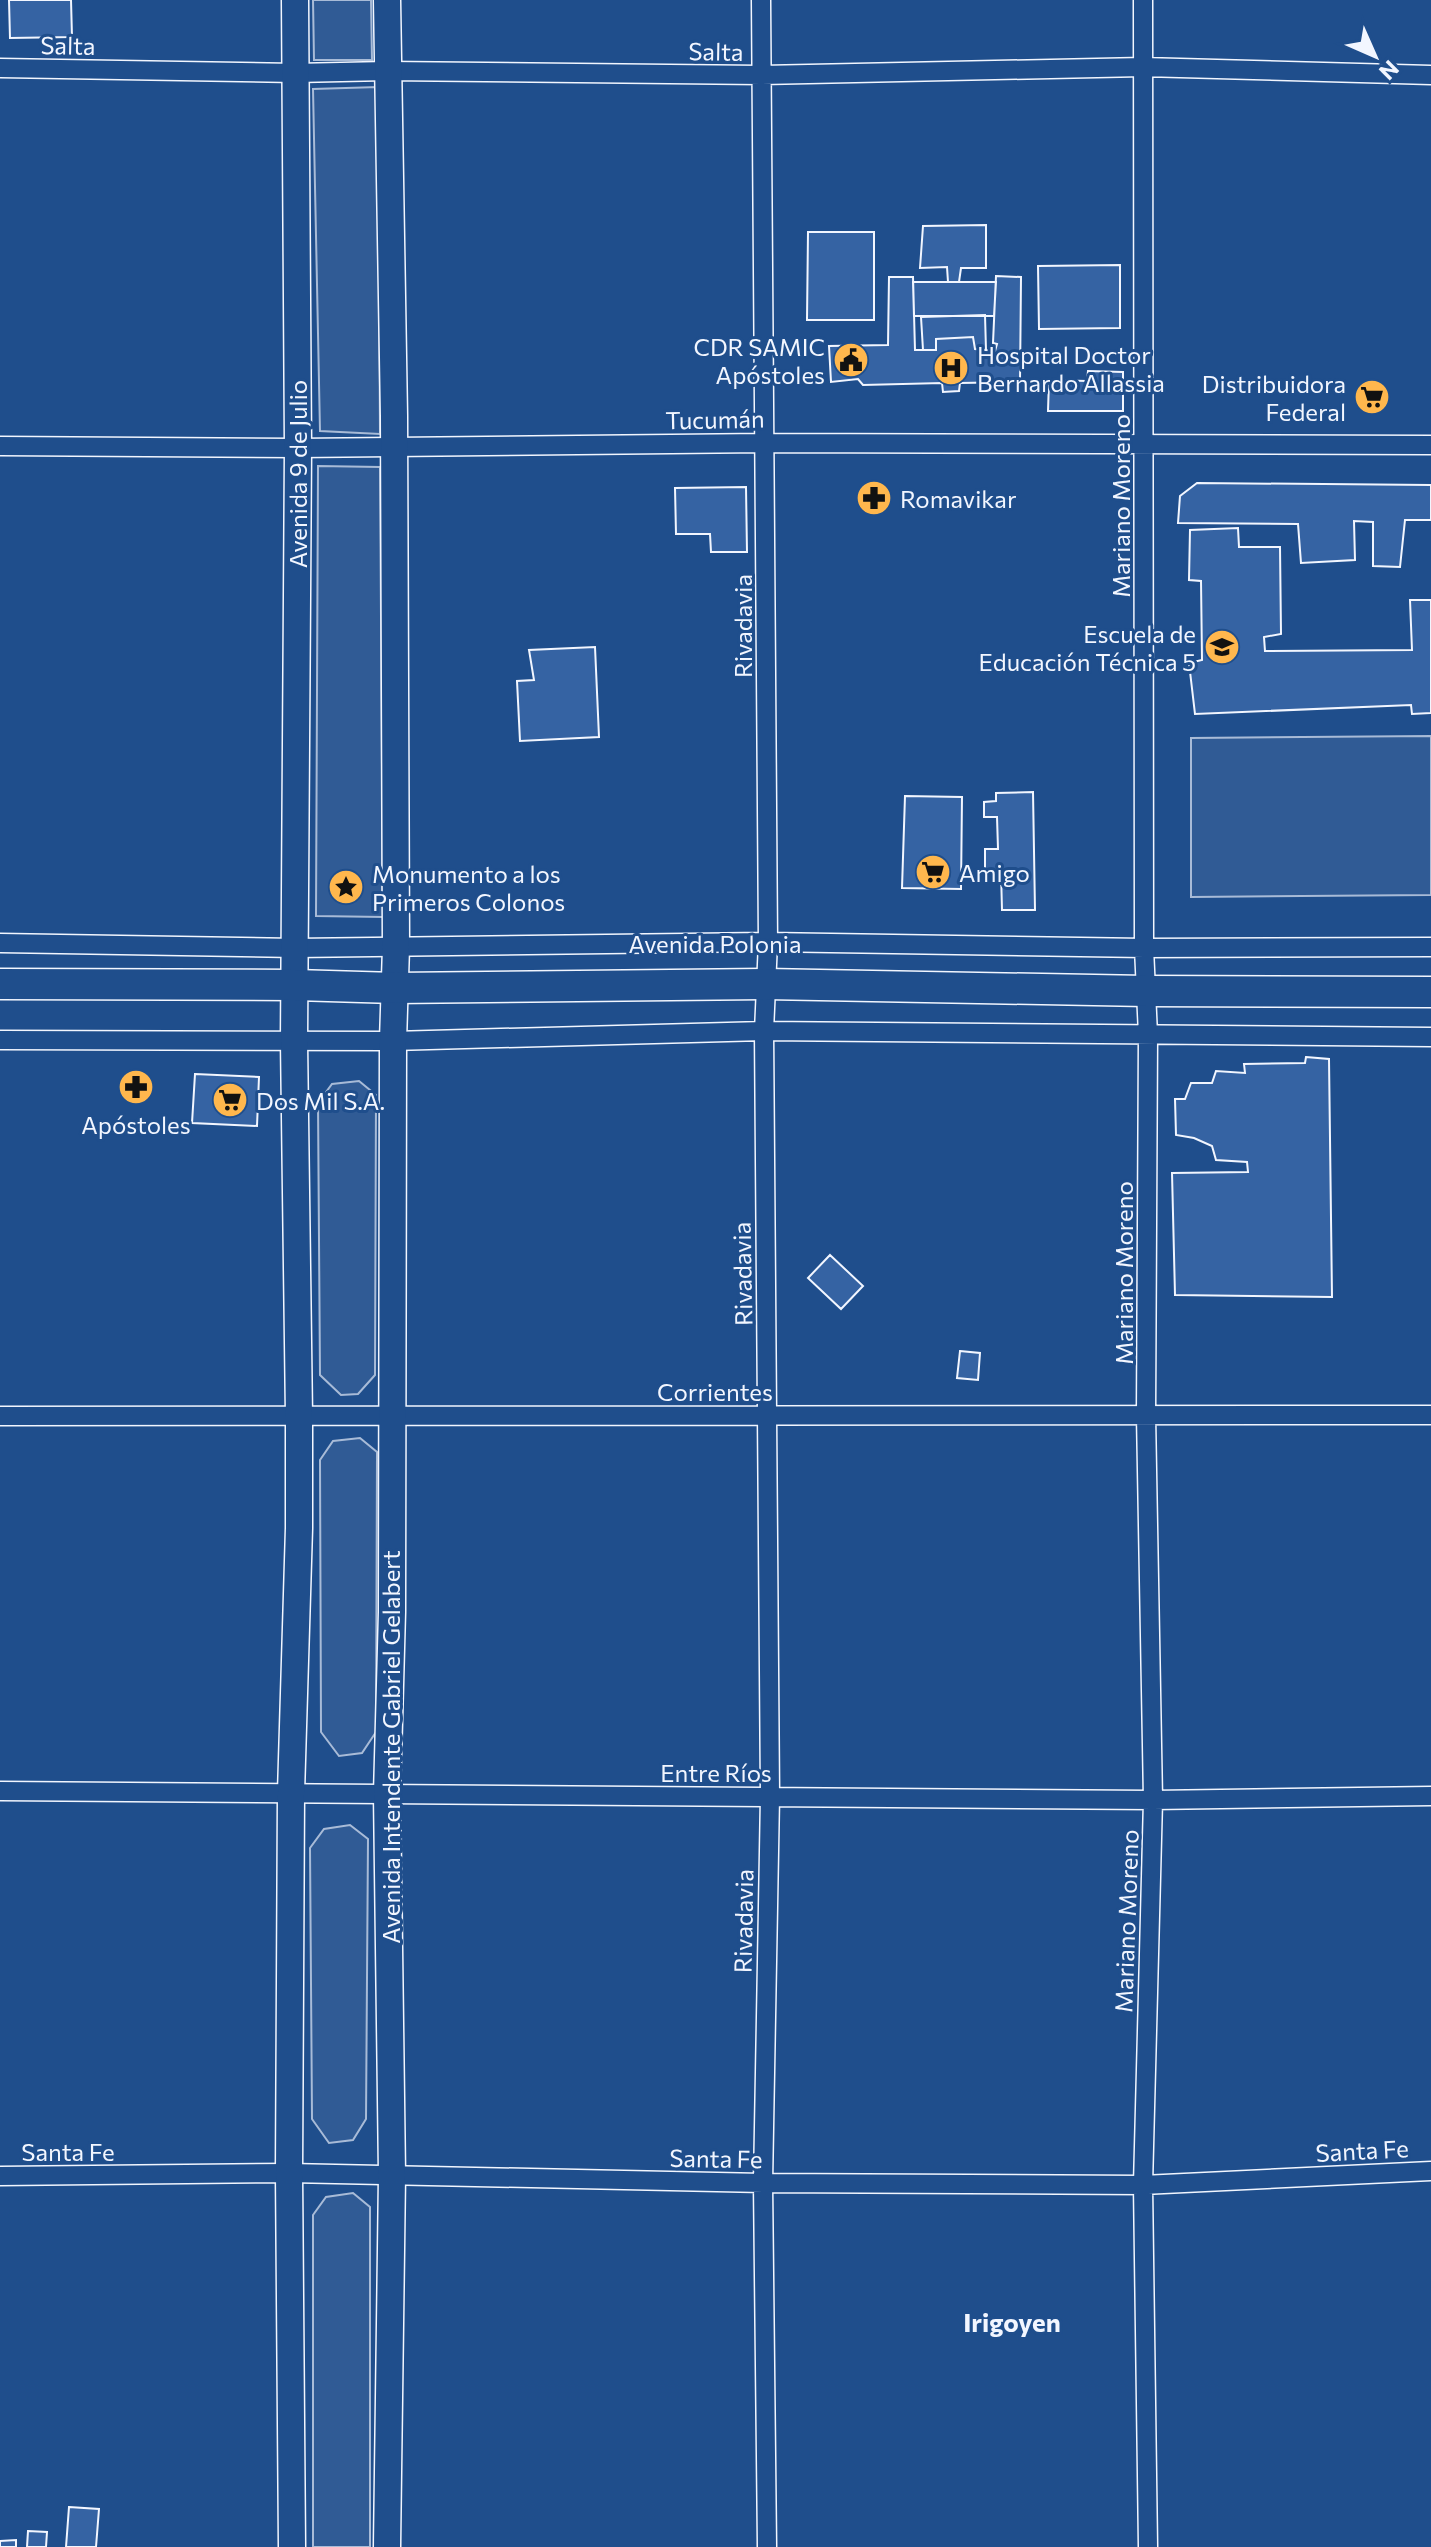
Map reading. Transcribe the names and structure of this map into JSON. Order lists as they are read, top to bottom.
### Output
{
  "streets": {
    "main road": ["Avenida 9 de Julio", "Avenida Polonia", "Avenida Intendente Gabriel Gelabert"],
    "street": [
      "Salta",
      "Tucumán",
      "Mariano Moreno",
      "Rivadavia",
      "Corrientes",
      "Entre Ríos",
      "Santa Fe"
    ]
  },
  "crossings": [
    ["Salta", "Avenida 9 de Julio"],
    ["Salta", "Mariano Moreno"],
    ["Salta", "Rivadavia"],
    ["Tucumán", "Avenida 9 de Julio"],
    ["Tucumán", "Mariano Moreno"],
    ["Tucumán", "Rivadavia"],
    ["Avenida 9 de Julio", "Avenida Polonia"],
    ["Mariano Moreno", "Avenida Polonia"],
    ["Mariano Moreno", "Corrientes"],
    ["Mariano Moreno", "Entre Ríos"],
    ["Mariano Moreno", "Santa Fe"],
    ["Rivadavia", "Avenida Polonia"],
    ["Rivadavia", "Corrientes"],
    ["Rivadavia", "Entre Ríos"],
    ["Rivadavia", "Santa Fe"],
    ["Avenida Polonia", "Avenida Intendente Gabriel Gelabert"],
    ["Corrientes", "Avenida Intendente Gabriel Gelabert"],
    ["Avenida Intendente Gabriel Gelabert", "Entre Ríos"],
    ["Avenida Intendente Gabriel Gelabert", "Santa Fe"]
  ],
  "districts": ["Irigoyen"],
  "places": {
    "public building": ["CDR SAMIC Apóstoles"],
    "hospital": ["Hospital Doctor Bernardo Allassia"],
    "supermarket": ["Distribuidora Federal", "Amigo", "Dos Mil S.A."],
    "pharmacy": ["Romavikar", "Apóstoles"],
    "school or university": ["Escuela de Educación Técnica 5"],
    "place": ["Monumento a los Primeros Colonos"]
  },
  "north": "bottom right"
}
